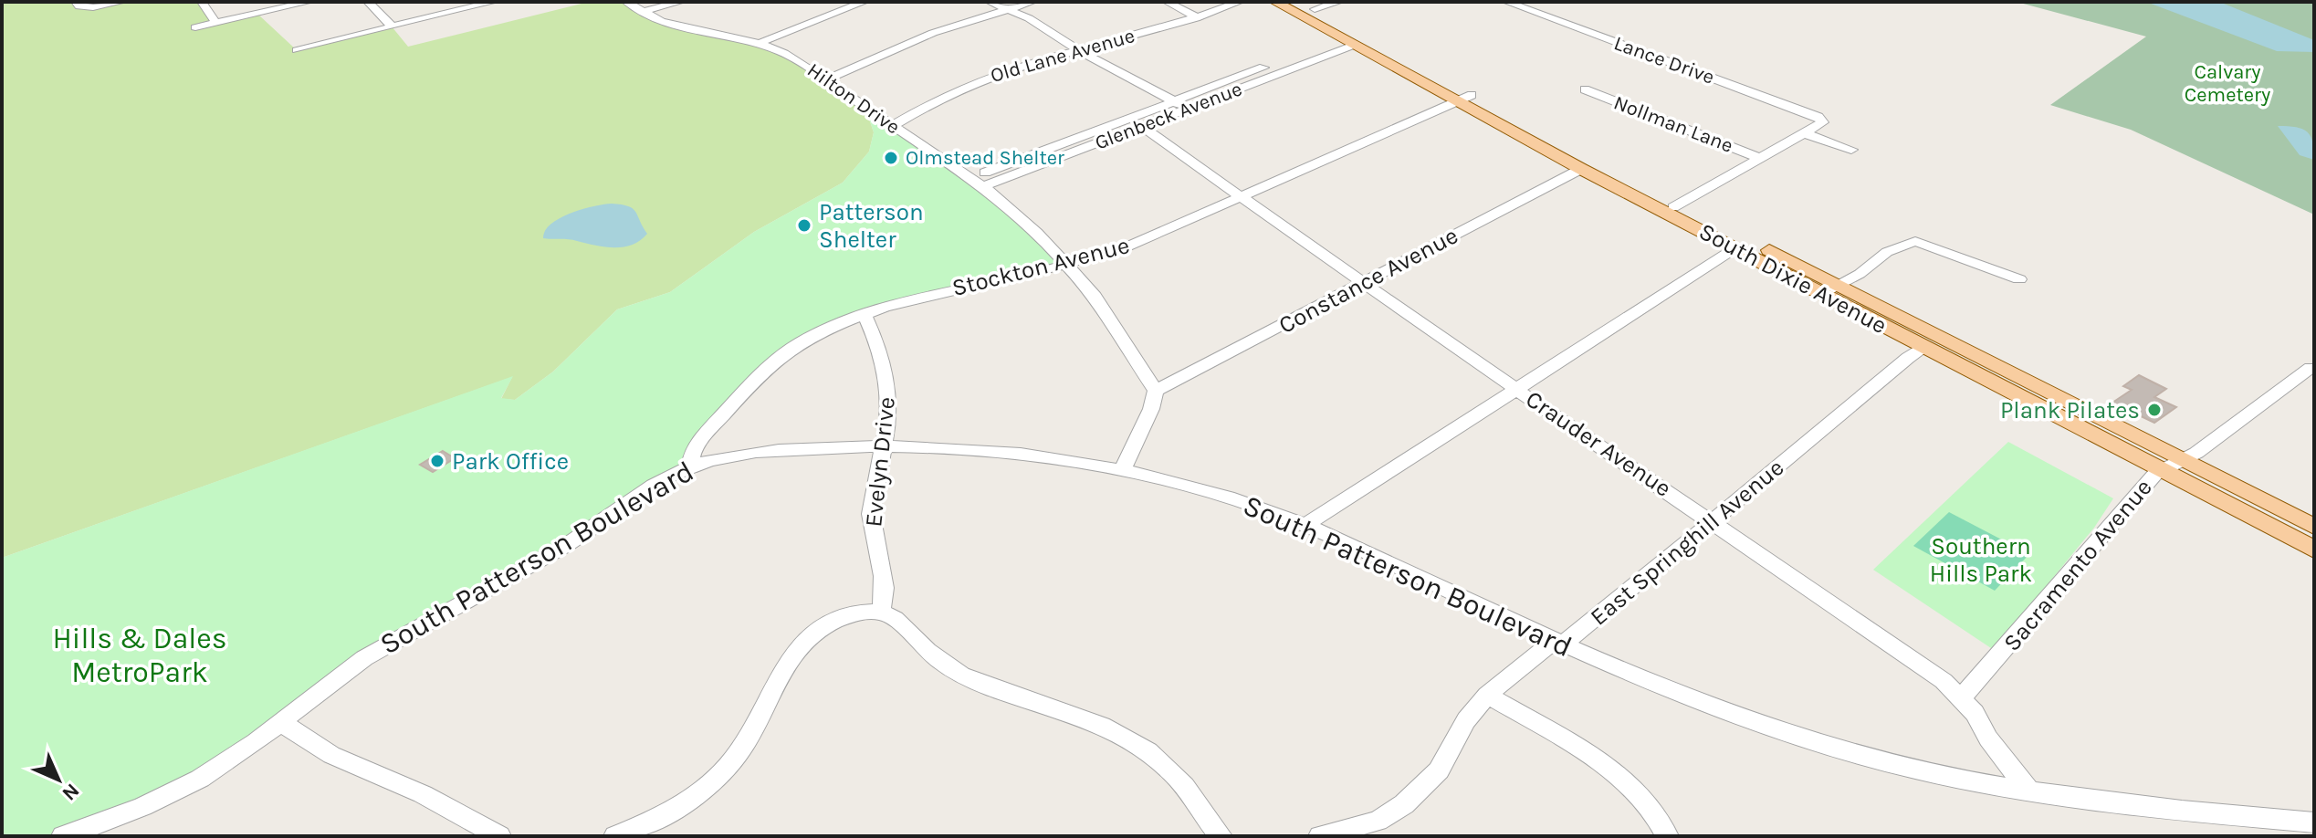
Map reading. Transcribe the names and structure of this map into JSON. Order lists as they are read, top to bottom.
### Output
{
  "streets": {
    "main road": ["South Dixie Avenue"],
    "street": [
      "Old Lane Avenue",
      "Lance Drive",
      "Hilton Drive",
      "Glenbeck Avenue",
      "Nollman Lane",
      "Stockton Avenue",
      "Constance Avenue",
      "Crauder Avenue",
      "Evelyn Drive",
      "East Springhill Avenue",
      "South Patterson Boulevard",
      "Sacramento Avenue"
    ]
  },
  "crossings": [
    ["Old Lane Avenue", "Hilton Drive"],
    ["Hilton Drive", "Glenbeck Avenue"],
    ["Hilton Drive", "Stockton Avenue"],
    ["Hilton Drive", "Constance Avenue"],
    ["Glenbeck Avenue", "South Dixie Avenue"],
    ["Glenbeck Avenue", "Crauder Avenue"],
    ["Stockton Avenue", "South Dixie Avenue"],
    ["Stockton Avenue", "Crauder Avenue"],
    ["Stockton Avenue", "Evelyn Drive"],
    ["Stockton Avenue", "South Patterson Boulevard"],
    ["South Dixie Avenue", "Constance Avenue"],
    ["South Dixie Avenue", "East Springhill Avenue"],
    ["South Dixie Avenue", "Sacramento Avenue"],
    ["Constance Avenue", "Crauder Avenue"],
    ["Crauder Avenue", "East Springhill Avenue"],
    ["Crauder Avenue", "South Patterson Boulevard"],
    ["Crauder Avenue", "Sacramento Avenue"],
    ["Evelyn Drive", "South Patterson Boulevard"],
    ["East Springhill Avenue", "South Patterson Boulevard"]
  ],
  "parks": ["Calvary Cemetery", "Southern Hills Park", "Hills & Dales MetroPark"],
  "places": [
    "Olmstead Shelter",
    "Patterson Shelter",
    "Plank Pilates",
    "Park Office"
  ],
  "north": "bottom right"
}
